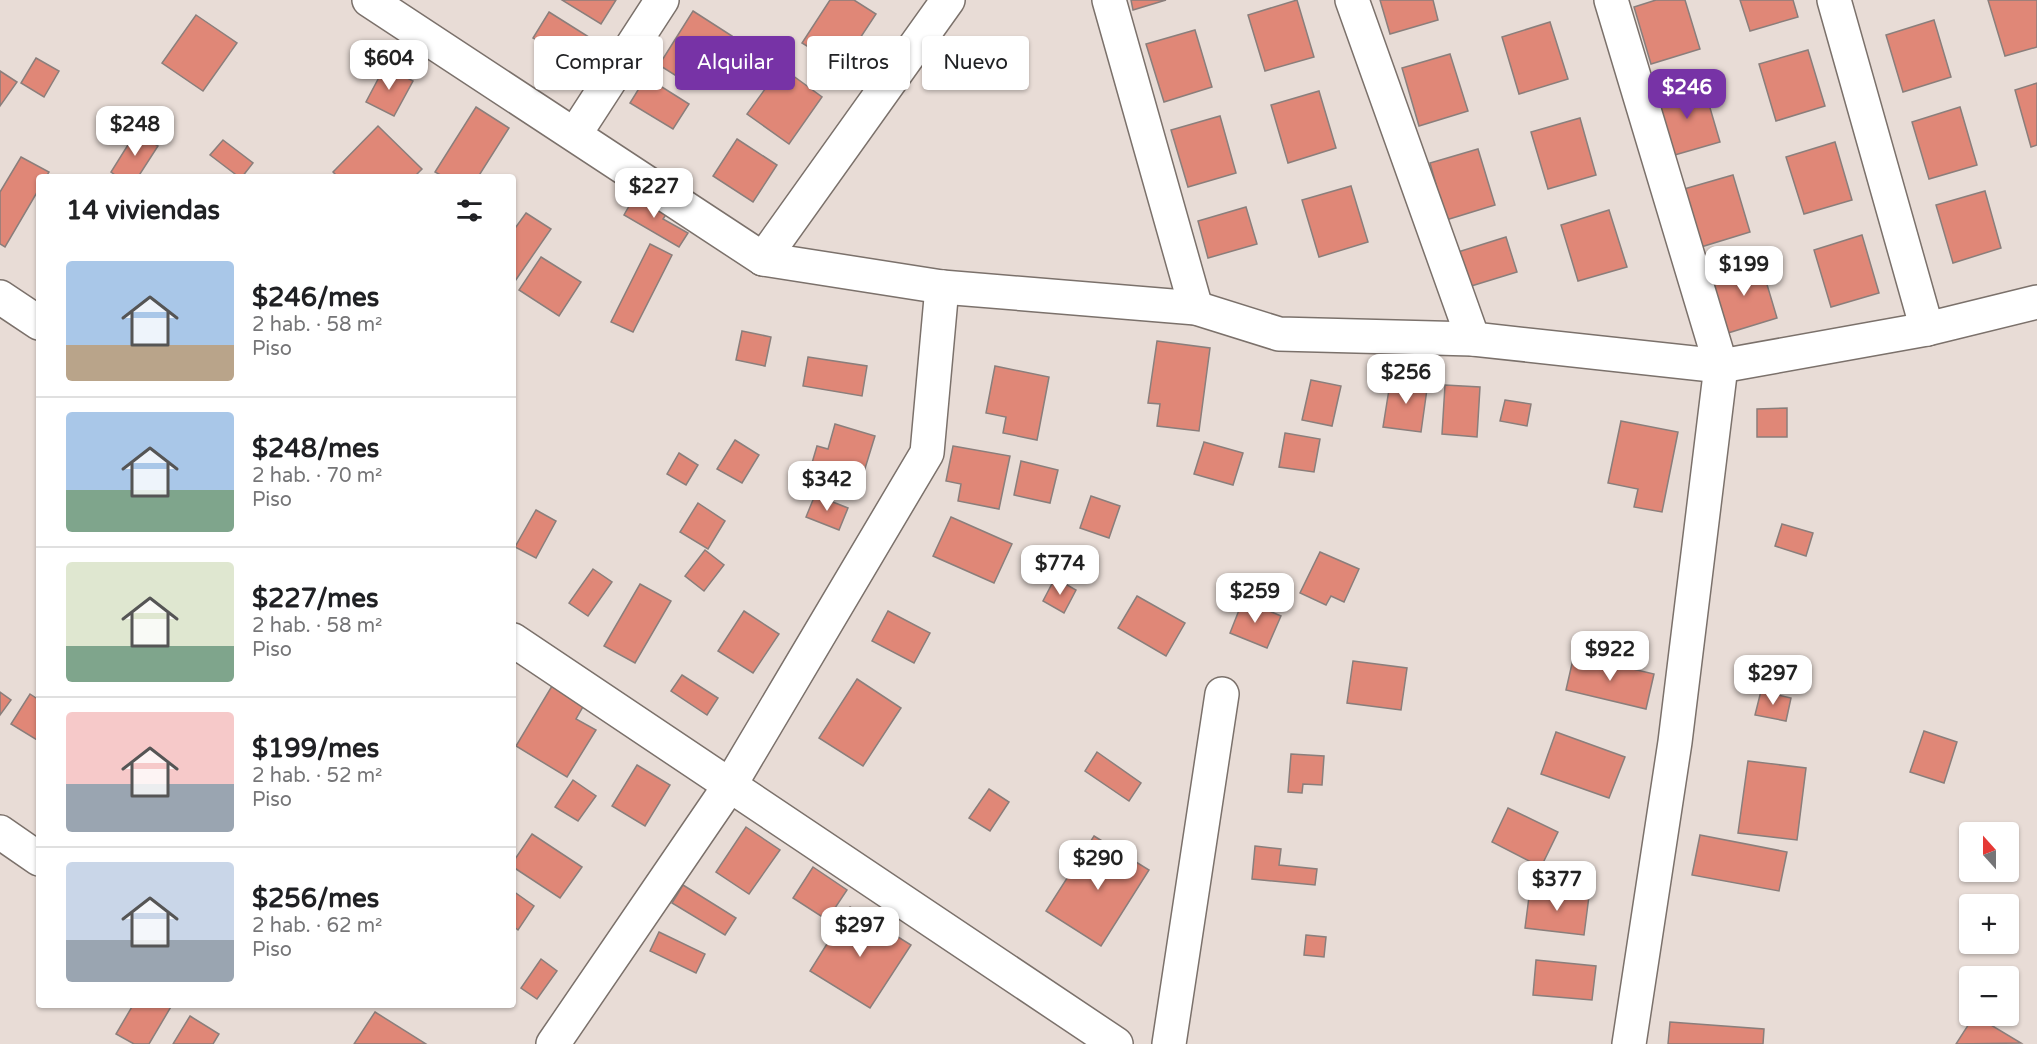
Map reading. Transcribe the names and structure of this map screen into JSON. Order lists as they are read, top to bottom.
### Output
{
  "north": "top",
  "page": {
    "chip": [
      "Comprar",
      "Alquilar",
      "Filtros",
      "Nuevo"
    ],
    "price": [
      "$604",
      "$246",
      "$248",
      "$227",
      "$199",
      "$256",
      "$342",
      "$774",
      "$259",
      "$922",
      "$297",
      "$290",
      "$377",
      "$297"
    ],
    "heading": "14 viviendas",
    "list": [
      {
        "name": "$246/mes",
        "note": "2 hab. · 58 m² · Piso"
      },
      {
        "name": "$248/mes",
        "note": "2 hab. · 70 m² · Piso"
      },
      {
        "name": "$227/mes",
        "note": "2 hab. · 58 m² · Piso"
      },
      {
        "name": "$199/mes",
        "note": "2 hab. · 52 m² · Piso"
      },
      {
        "name": "$256/mes",
        "note": "2 hab. · 62 m² · Piso"
      }
    ],
    "map_buttons": ["+", "−"]
  }
}
